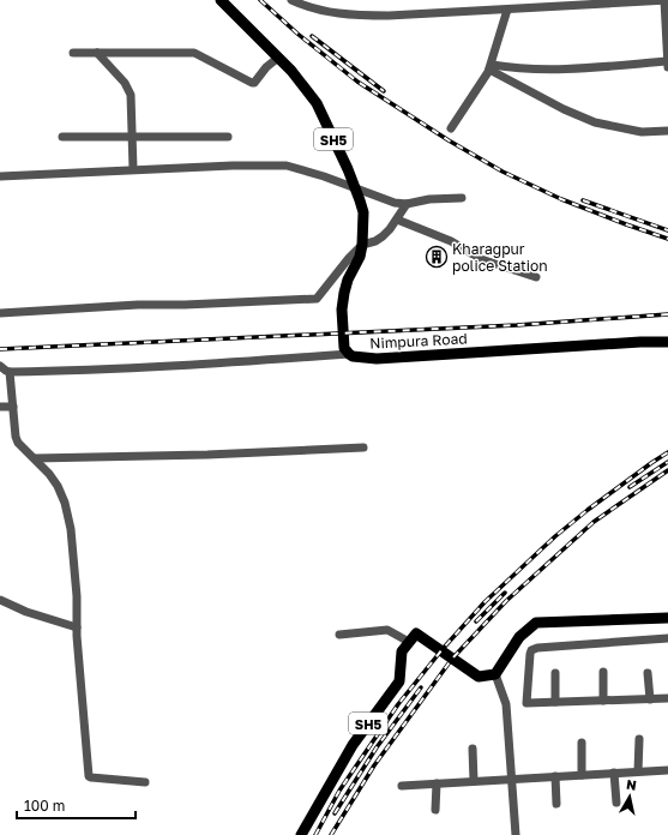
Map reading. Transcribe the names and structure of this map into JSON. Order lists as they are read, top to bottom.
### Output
{
  "streets": {
    "main road": ["SH5", "Nimpura Road"]
  },
  "crossings": [
    ["SH5", "Nimpura Road"]
  ],
  "places": {
    "building": ["Kharagpur police Station"]
  },
  "scale_bar": "100 m",
  "north": "top"
}
